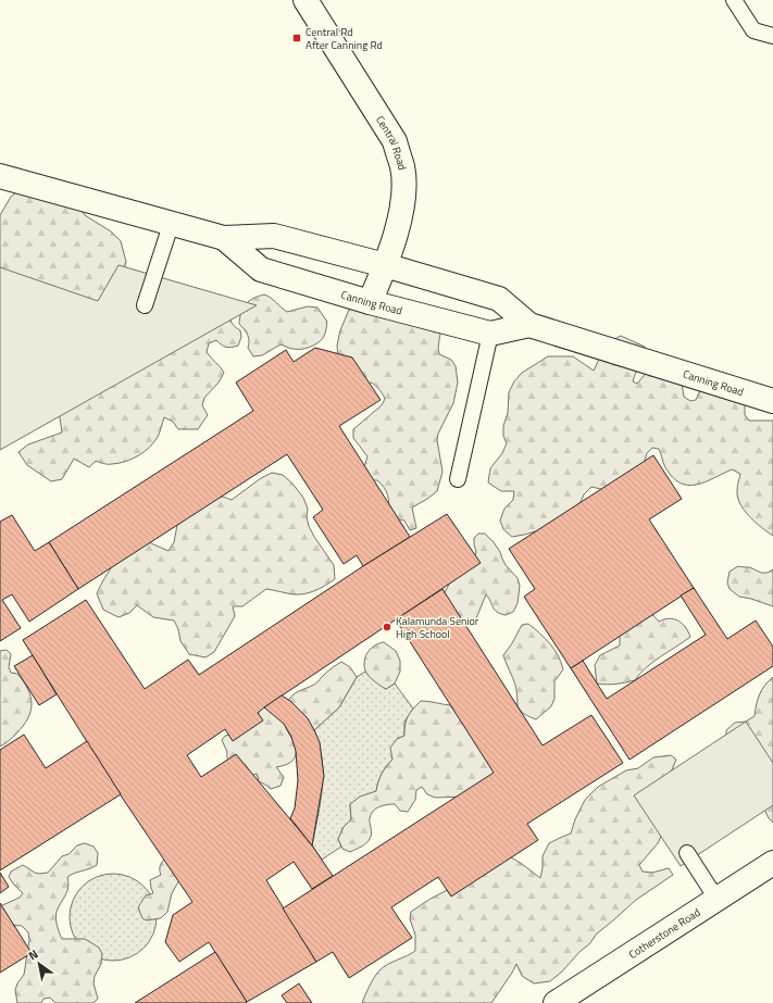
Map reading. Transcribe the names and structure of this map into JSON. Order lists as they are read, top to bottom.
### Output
{
  "streets": {
    "main road": ["Central Road", "Canning Road", "Cotherstone Road"]
  },
  "crossings": [
    ["Central Road", "Canning Road"]
  ],
  "places": {
    "transit": ["Central Rd After Canning Rd"],
    "other": ["Kalamunda Senior High School"]
  },
  "north": "top left"
}
